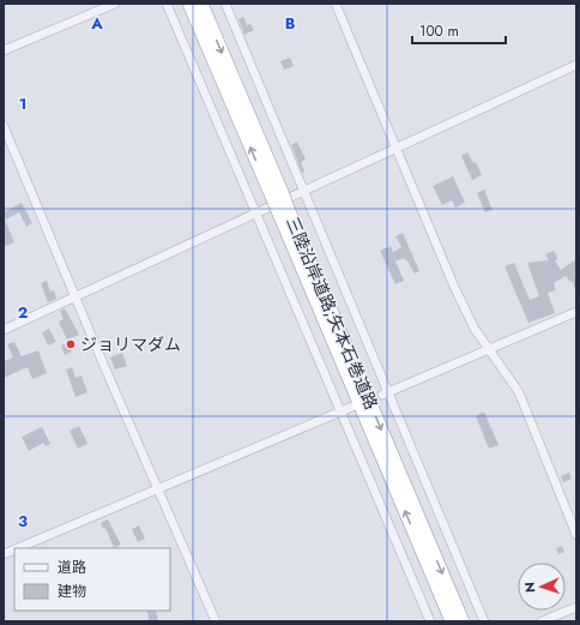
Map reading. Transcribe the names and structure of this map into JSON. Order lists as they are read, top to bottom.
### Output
{
  "streets": {
    "highway": ["三陸沿岸道路;矢本石巻道路"]
  },
  "places": ["ジョリマダム"],
  "legend": ["道路", "建物"],
  "scale_bar": "100 m",
  "north": "left",
  "grid": {
    "columns": ["A", "B"],
    "rows": ["1", "2", "3"]
  }
}
